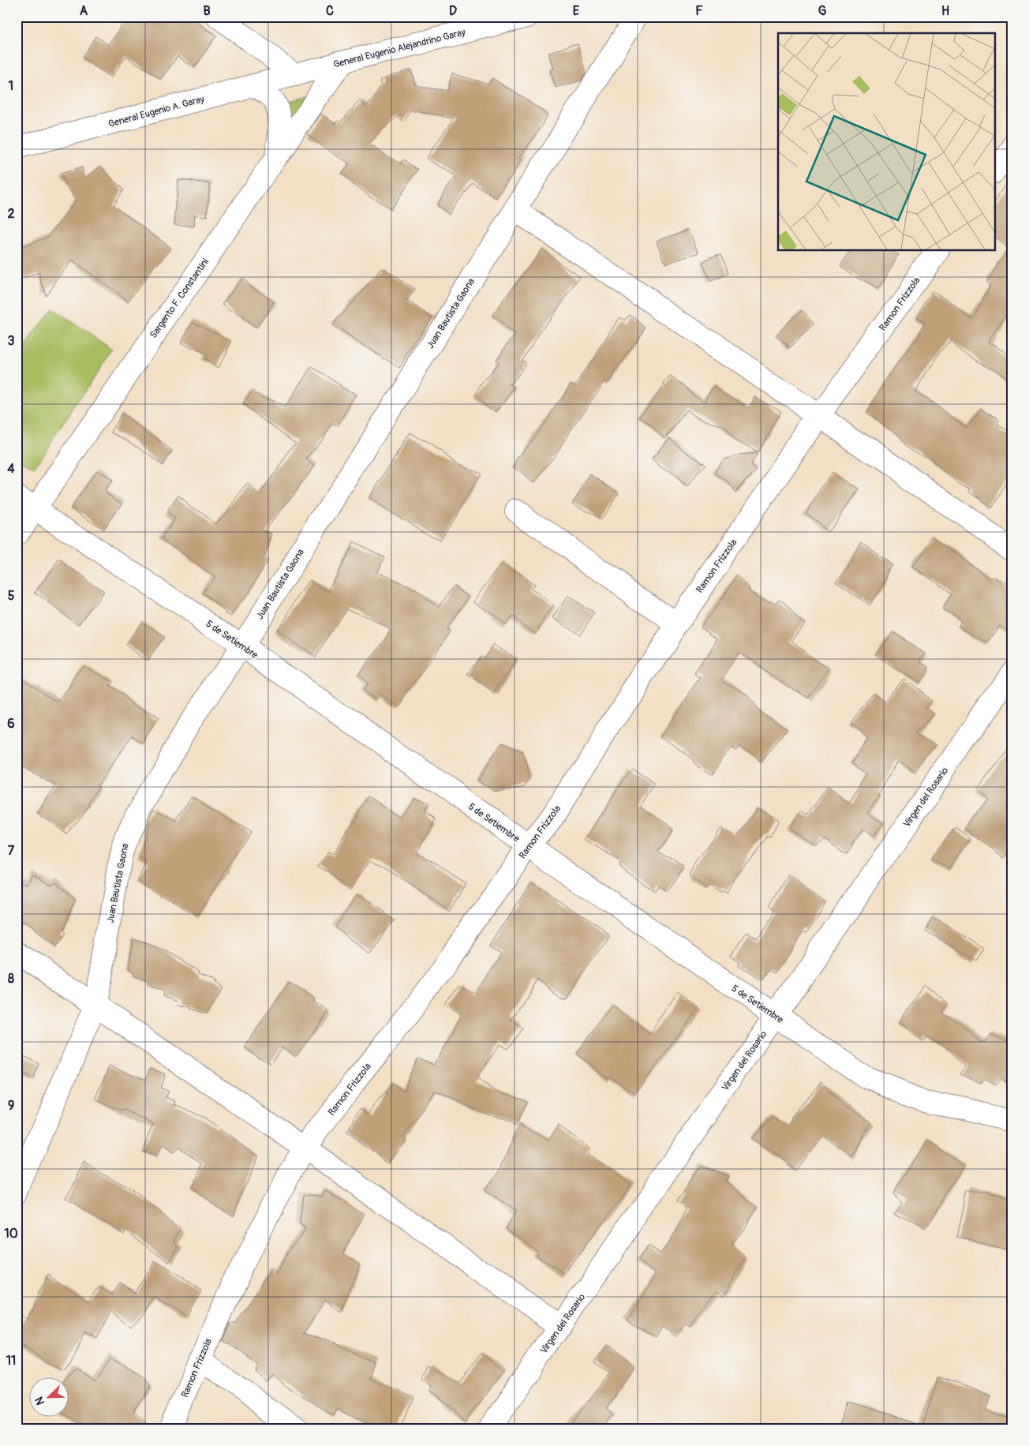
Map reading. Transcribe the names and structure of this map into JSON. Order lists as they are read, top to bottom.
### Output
{
  "streets": {
    "street": [
      "General Eugenio Alejandrino Garay",
      "General Eugenio A. Garay",
      "Sargento F. Constantini",
      "Ramon Frizzola",
      "Juan Bautista Gaona",
      "5 de Setiembre",
      "Virgen del Rosario"
    ]
  },
  "crossings": [
    ["General Eugenio Alejandrino Garay", "General Eugenio A. Garay"],
    ["General Eugenio Alejandrino Garay", "Sargento F. Constantini"],
    ["Sargento F. Constantini", "5 de Setiembre"],
    ["Ramon Frizzola", "5 de Setiembre"],
    ["Juan Bautista Gaona", "5 de Setiembre"],
    ["5 de Setiembre", "Virgen del Rosario"]
  ],
  "north": "bottom left",
  "grid": {
    "columns": [
      "A",
      "B",
      "C",
      "D",
      "E",
      "F",
      "G",
      "H"
    ],
    "rows": [
      "1",
      "2",
      "3",
      "4",
      "5",
      "6",
      "7",
      "8",
      "9",
      "10",
      "11"
    ]
  }
}
